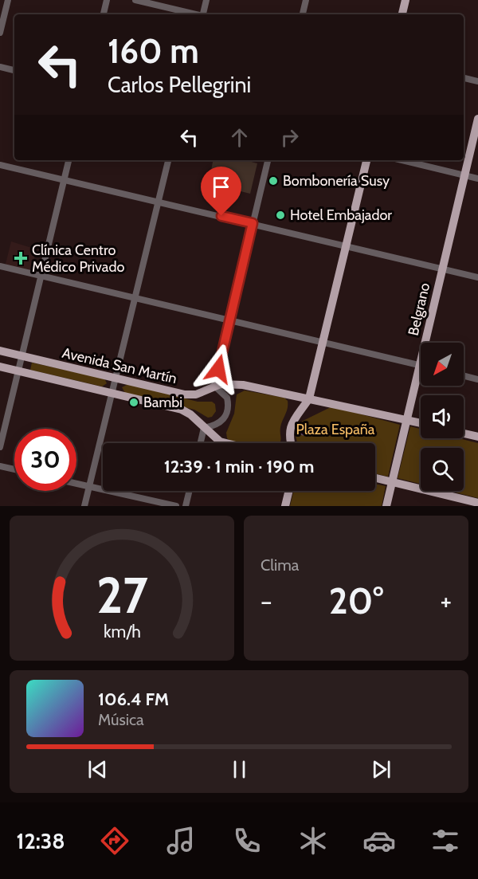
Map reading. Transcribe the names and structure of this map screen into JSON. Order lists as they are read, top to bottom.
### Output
{
  "streets": {
    "main road": ["Belgrano", "Avenida San Martín"]
  },
  "crossings": [
    ["Belgrano", "Avenida San Martín"]
  ],
  "parks": ["Plaza España"],
  "places": {
    "other": ["Bombonería Susy", "Hotel Embajador", "Bambi"],
    "health": ["Clínica Centro Médico Privado"]
  },
  "north": "bottom left",
  "page": {
    "turn": ["160 m", "Carlos Pellegrini"],
    "limit": "30",
    "trip": "12:39 · 1 min · 190 m",
    "tile": "Clima",
    "heat": ["−", "20°", "+"],
    "song": ["106.4 FM", "Música"],
    "tabs": "12:38",
    "gauge": ["27", "km/h"]
  }
}
